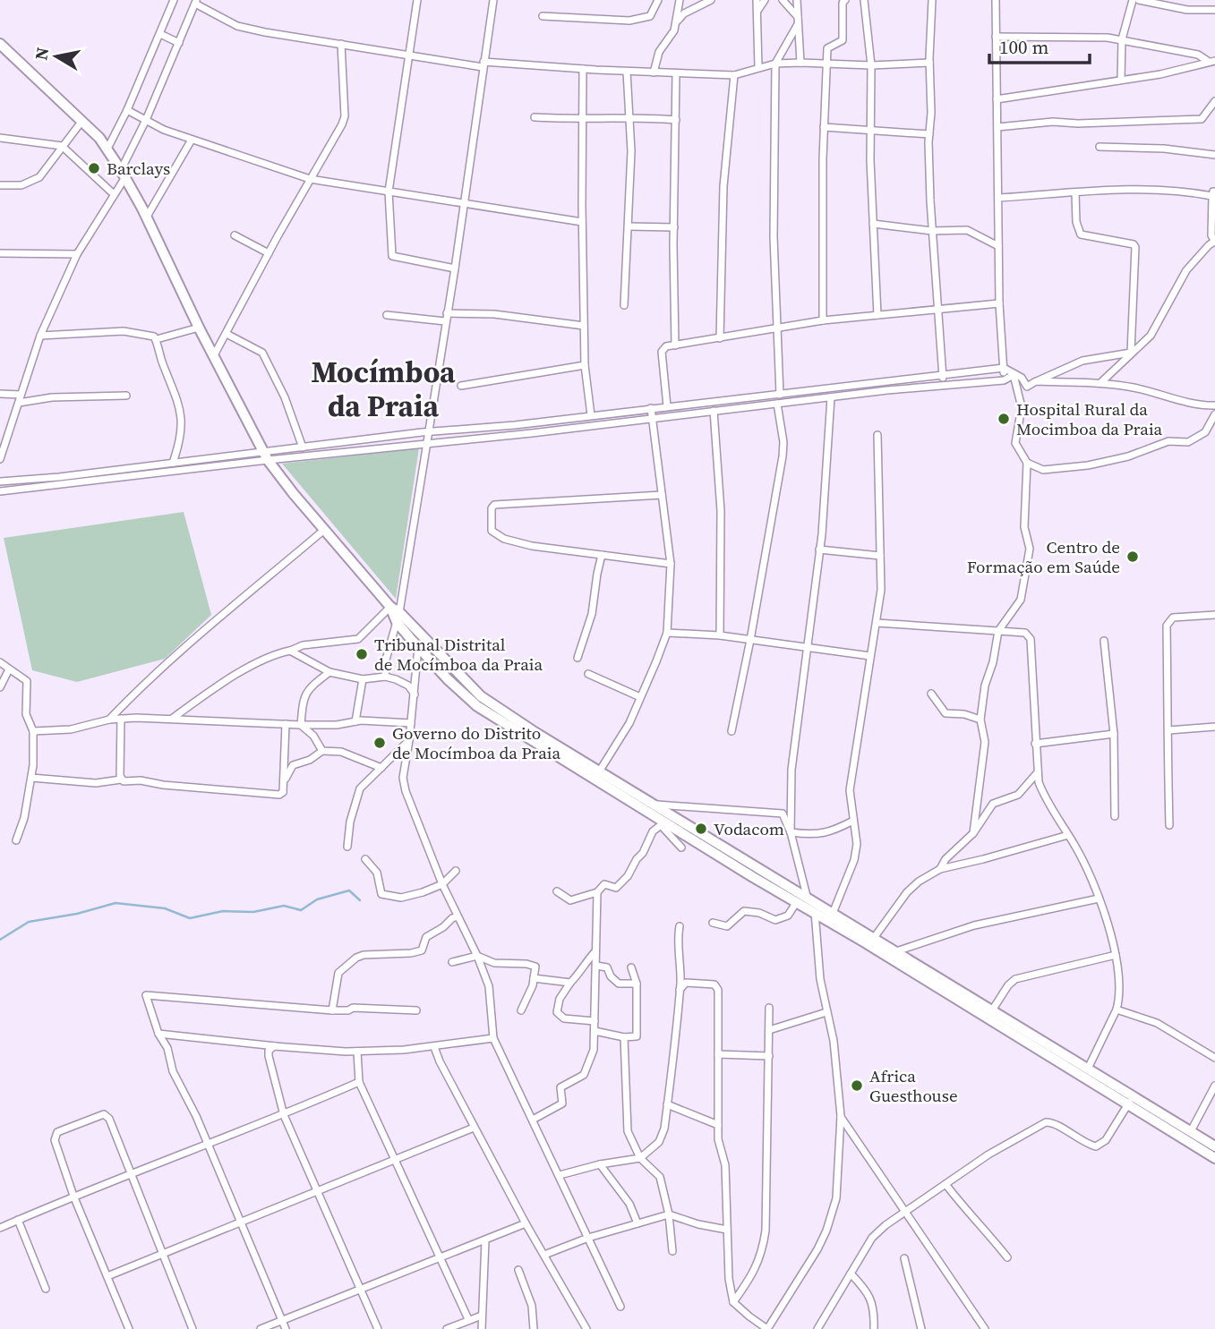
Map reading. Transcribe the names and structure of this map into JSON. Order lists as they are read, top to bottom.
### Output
{
  "districts": ["Mocímboa da Praia"],
  "places": [
    "Barclays",
    "Hospital Rural da Mocimboa da Praia",
    "Centro de Formação em Saúde",
    "Tribunal Distrital de Mocímboa da Praia",
    "Governo do Distrito de Mocímboa da Praia",
    "Vodacom",
    "Africa Guesthouse"
  ],
  "scale_bar": "100 m",
  "north": "left"
}
